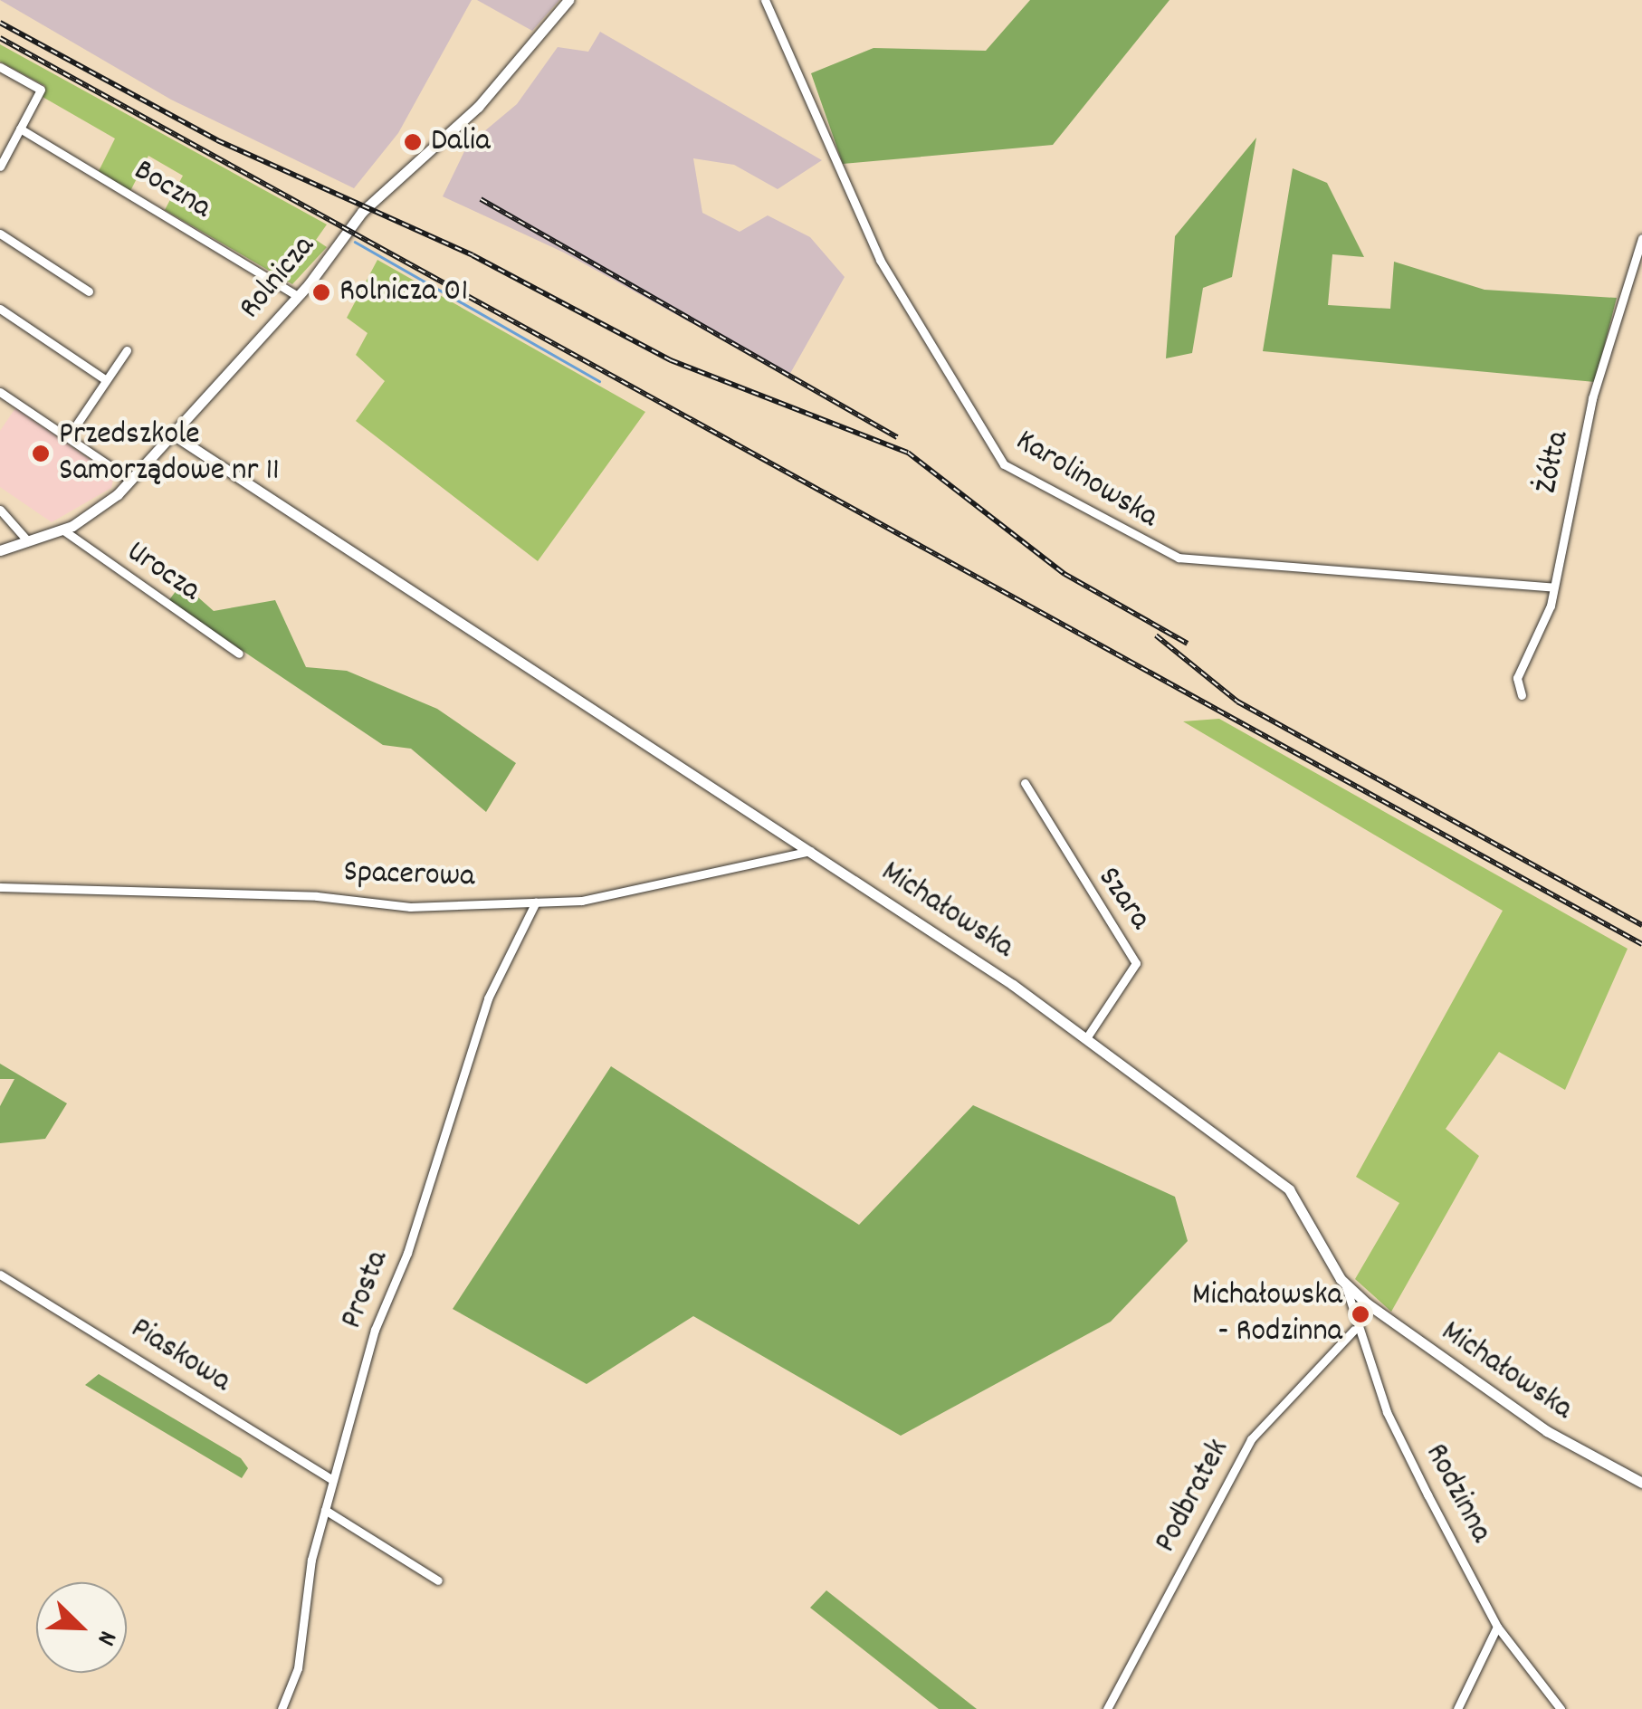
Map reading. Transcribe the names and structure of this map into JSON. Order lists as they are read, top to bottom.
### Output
{
  "streets": {
    "street": [
      "Boczna",
      "Rolnicza",
      "Żółta",
      "Karolinowska",
      "Urocza",
      "Spacerowa",
      "Szara",
      "Michałowska",
      "Prosta",
      "Piaskowa",
      "Rodzinna",
      "Podbratek"
    ]
  },
  "crossings": [
    ["Boczna", "Rolnicza"],
    ["Rolnicza", "Urocza"],
    ["Rolnicza", "Michałowska"],
    ["Żółta", "Karolinowska"],
    ["Spacerowa", "Michałowska"],
    ["Spacerowa", "Prosta"],
    ["Szara", "Michałowska"],
    ["Michałowska", "Rodzinna"],
    ["Prosta", "Piaskowa"],
    ["Rodzinna", "Podbratek"]
  ],
  "places": [
    "Dalia",
    "Rolnicza 01",
    "Przedszkole Samorządowe nr 11",
    "Michałowska - Rodzinna"
  ],
  "north": "bottom right"
}
